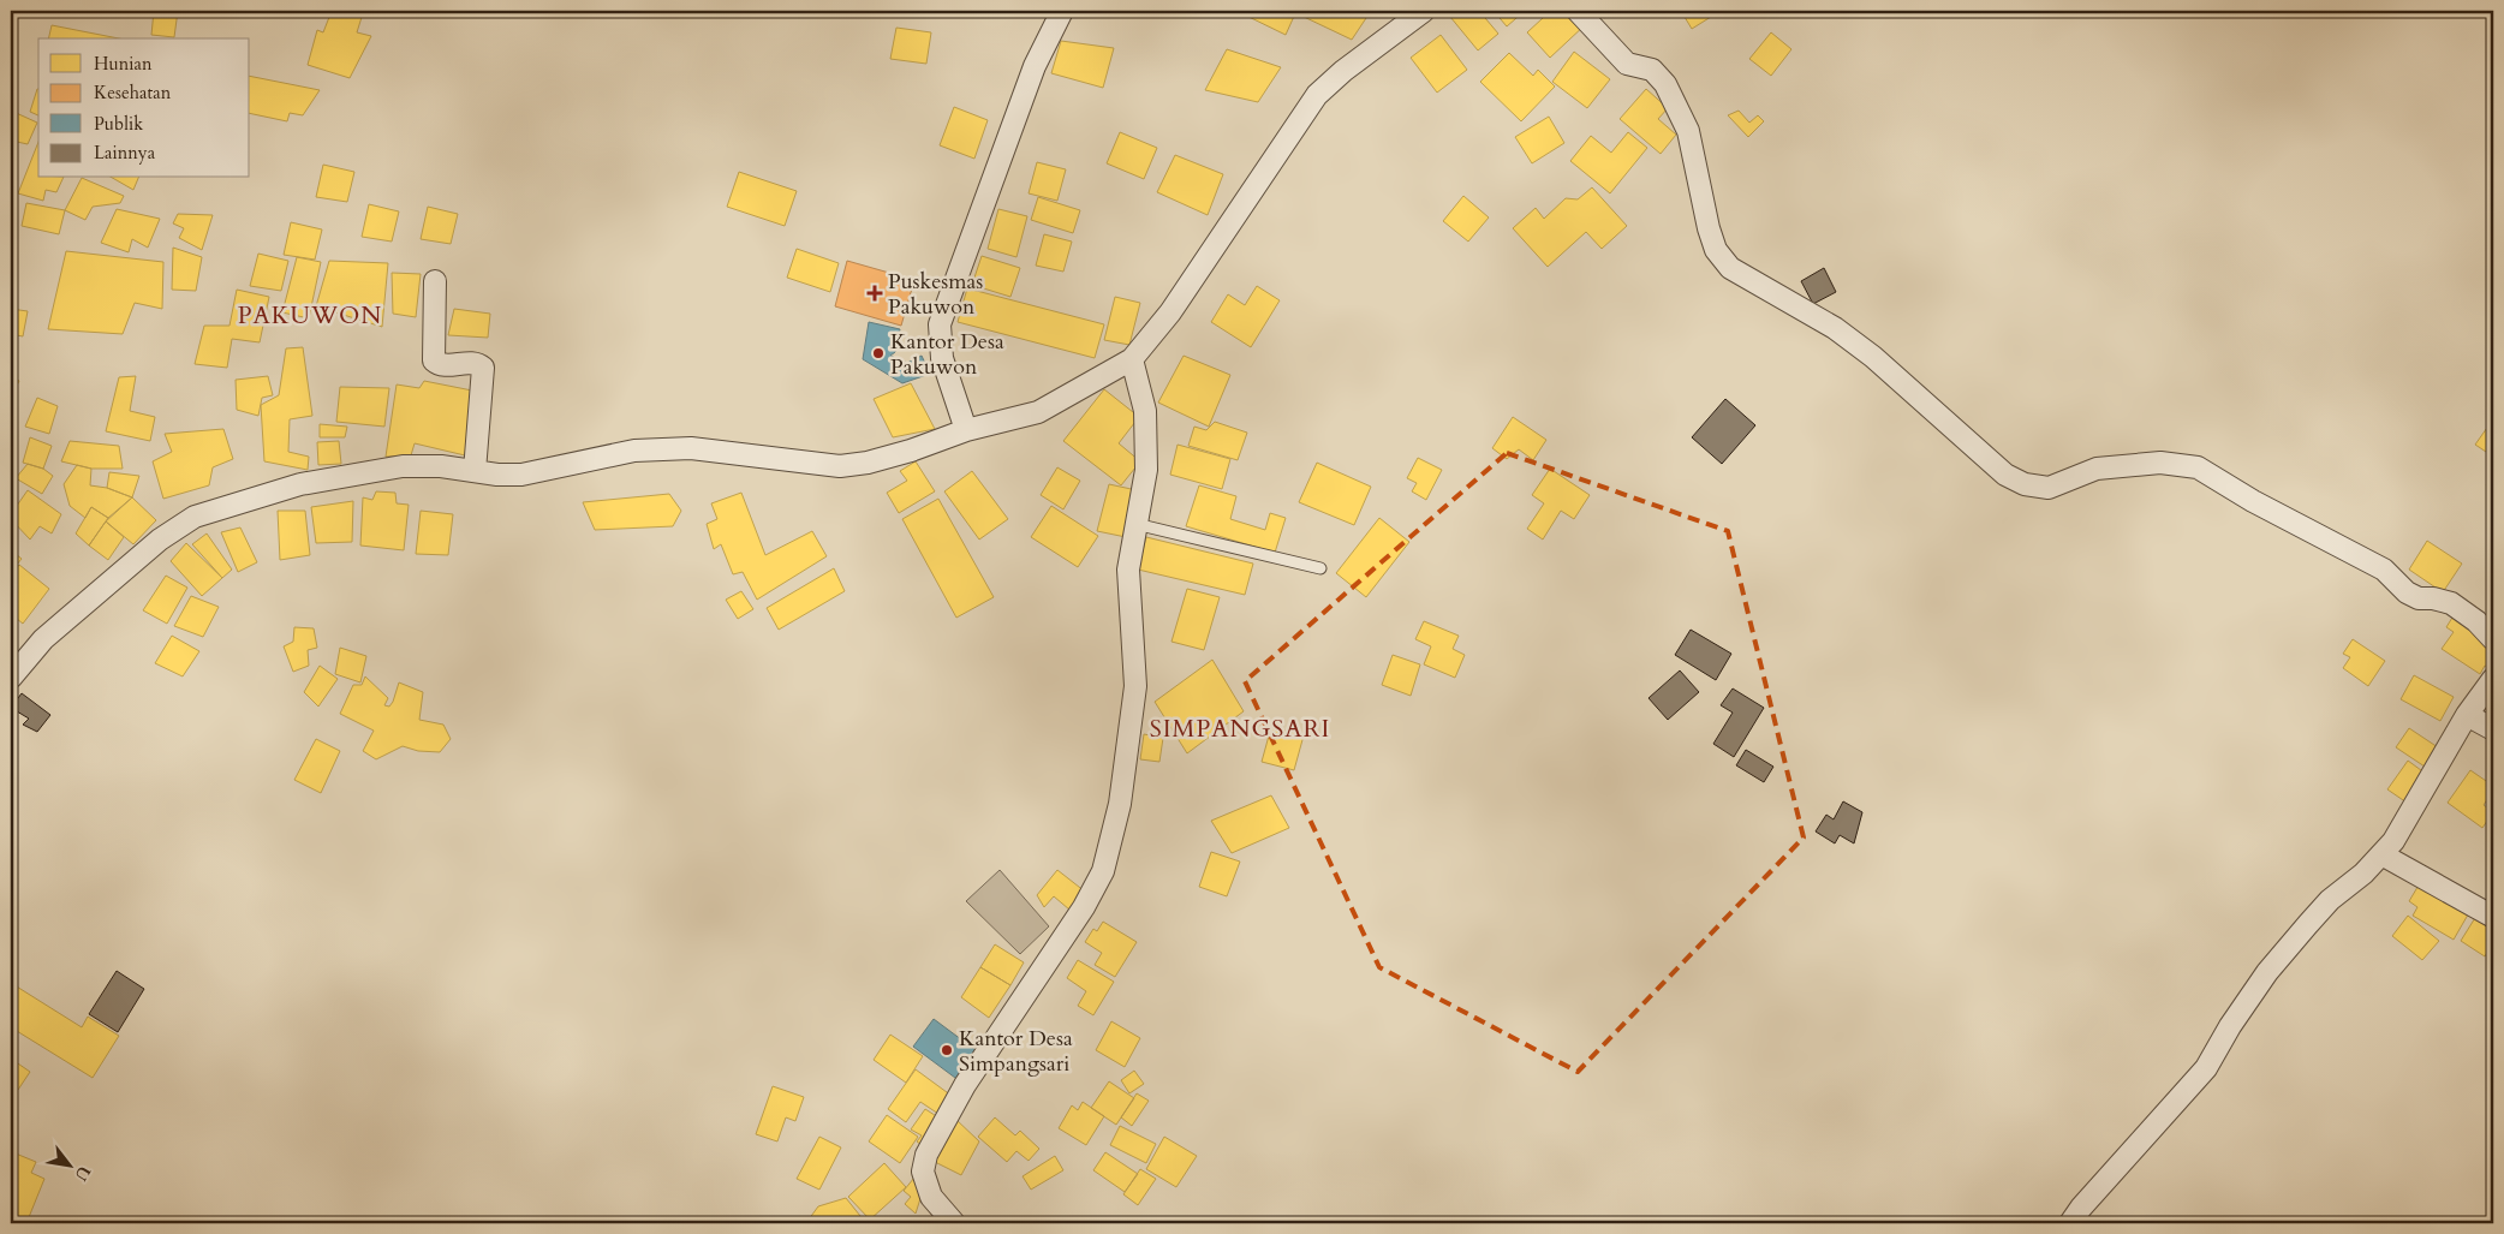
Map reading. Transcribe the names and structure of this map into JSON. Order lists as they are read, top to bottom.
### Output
{
  "districts": ["PAKUWON", "SIMPANGSARI"],
  "places": {
    "health": ["Puskesmas Pakuwon"],
    "other": ["Kantor Desa Pakuwon", "Kantor Desa Simpangsari"]
  },
  "legend": [
    "Hunian",
    "Kesehatan",
    "Publik",
    "Lainnya"
  ],
  "north": "bottom right"
}
